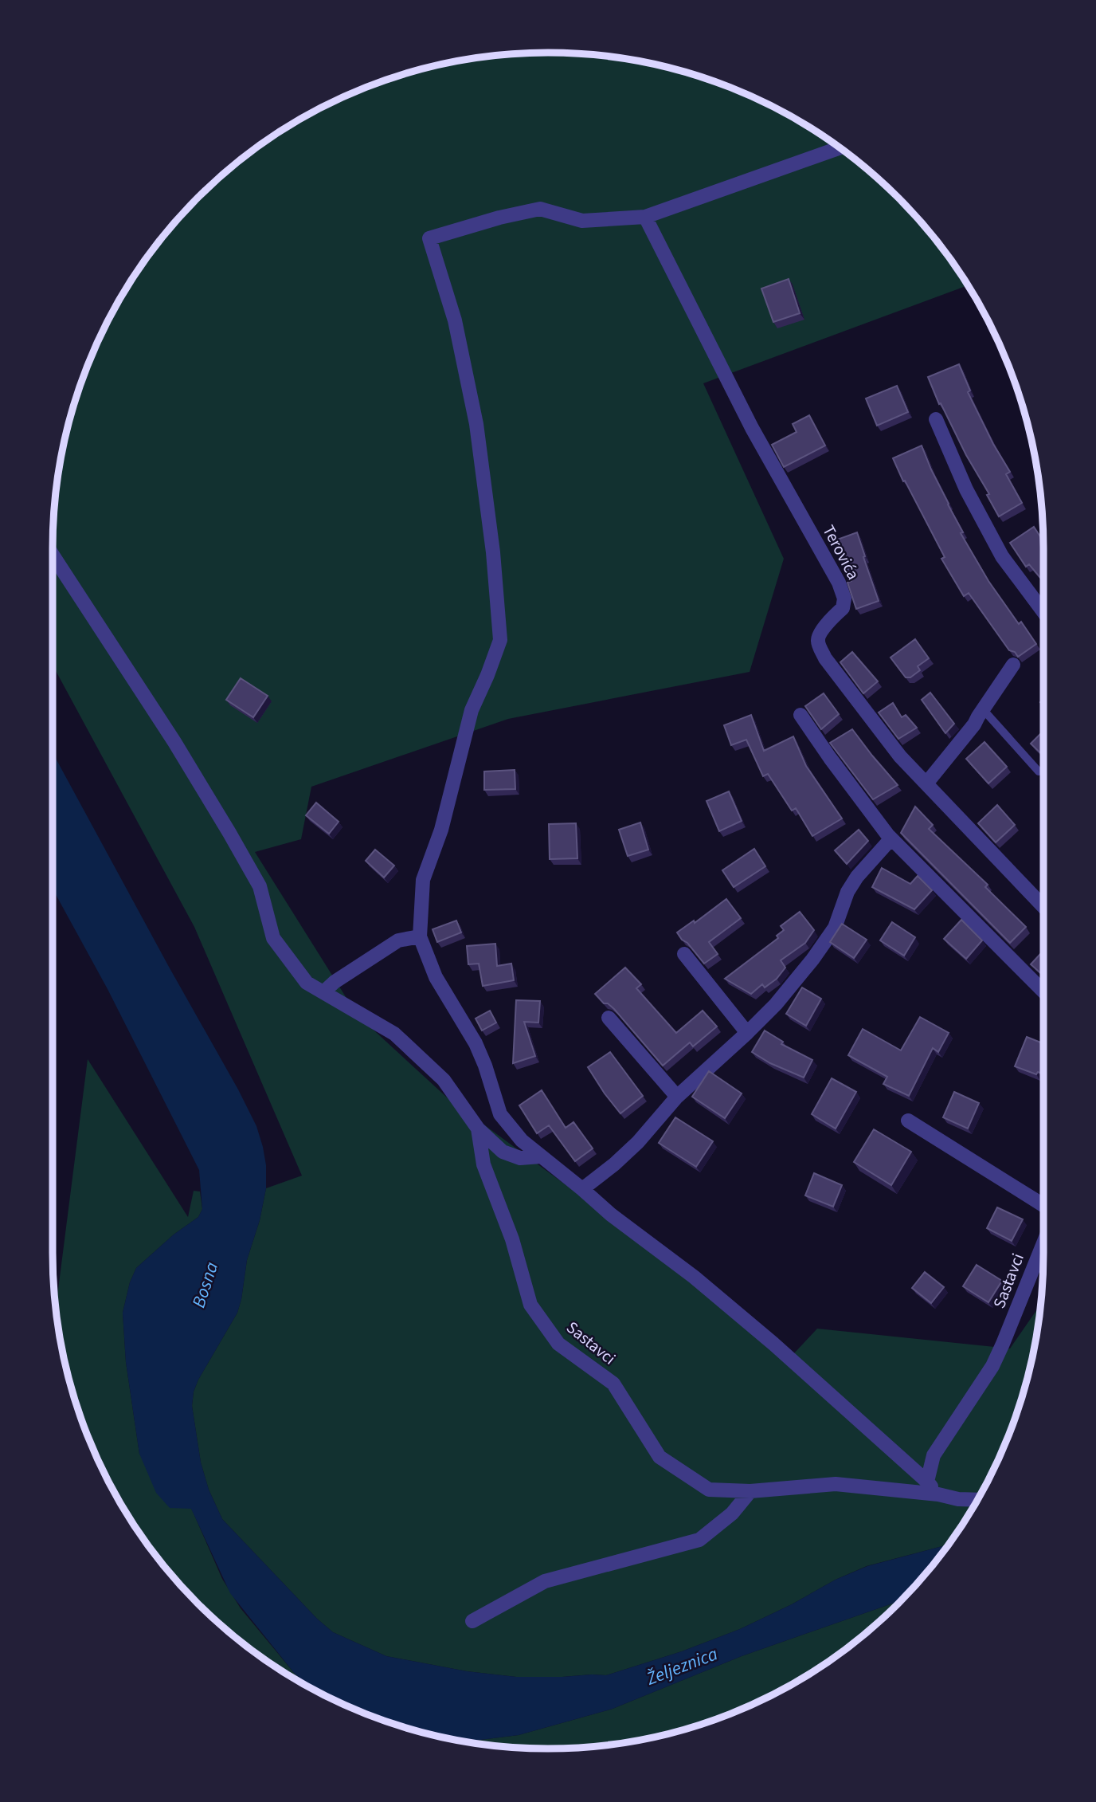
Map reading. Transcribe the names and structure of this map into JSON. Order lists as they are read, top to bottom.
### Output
{
  "streets": {
    "street": ["Terovića", "Sastavci"]
  },
  "water": ["Bosna", "Željeznica"]
}
